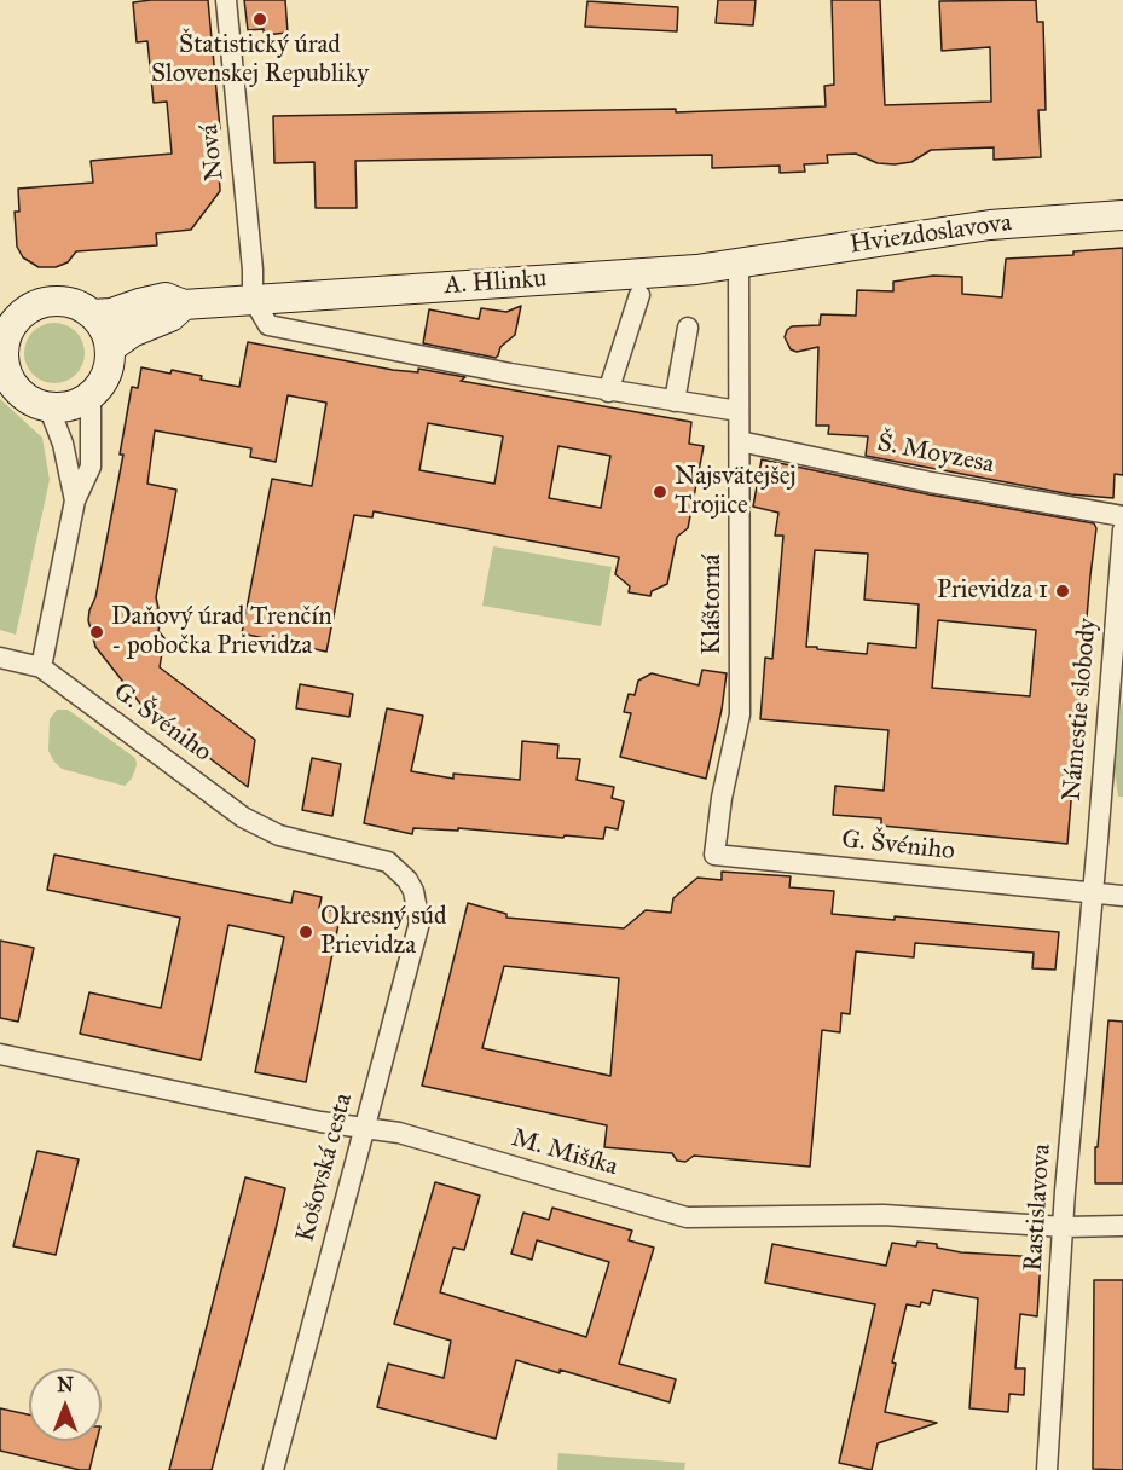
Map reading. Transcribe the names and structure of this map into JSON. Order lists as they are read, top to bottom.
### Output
{
  "streets": {
    "street": [
      "Nová",
      "Hviezdoslavova",
      "A. Hlinku",
      "Š. Moyzesa",
      "Kláštorná",
      "Námestie slobody",
      "G. Švéniho",
      "M. Mišíka",
      "Košovská cesta",
      "Rastislavova"
    ]
  },
  "crossings": [
    ["Nová", "A. Hlinku"],
    ["Hviezdoslavova", "A. Hlinku"],
    ["Hviezdoslavova", "Kláštorná"],
    ["A. Hlinku", "Kláštorná"],
    ["Š. Moyzesa", "Kláštorná"],
    ["Kláštorná", "G. Švéniho"],
    ["Námestie slobody", "G. Švéniho"],
    ["Námestie slobody", "Rastislavova"],
    ["G. Švéniho", "Košovská cesta"],
    ["M. Mišíka", "Košovská cesta"],
    ["M. Mišíka", "Rastislavova"]
  ],
  "places": [
    "Štatistický úrad Slovenskej Republiky",
    "Najsvätejšej Trojice",
    "Prievidza 1",
    "Daňový úrad Trenčín - pobočka Prievidza",
    "Okresný súd Prievidza"
  ],
  "north": "top"
}
